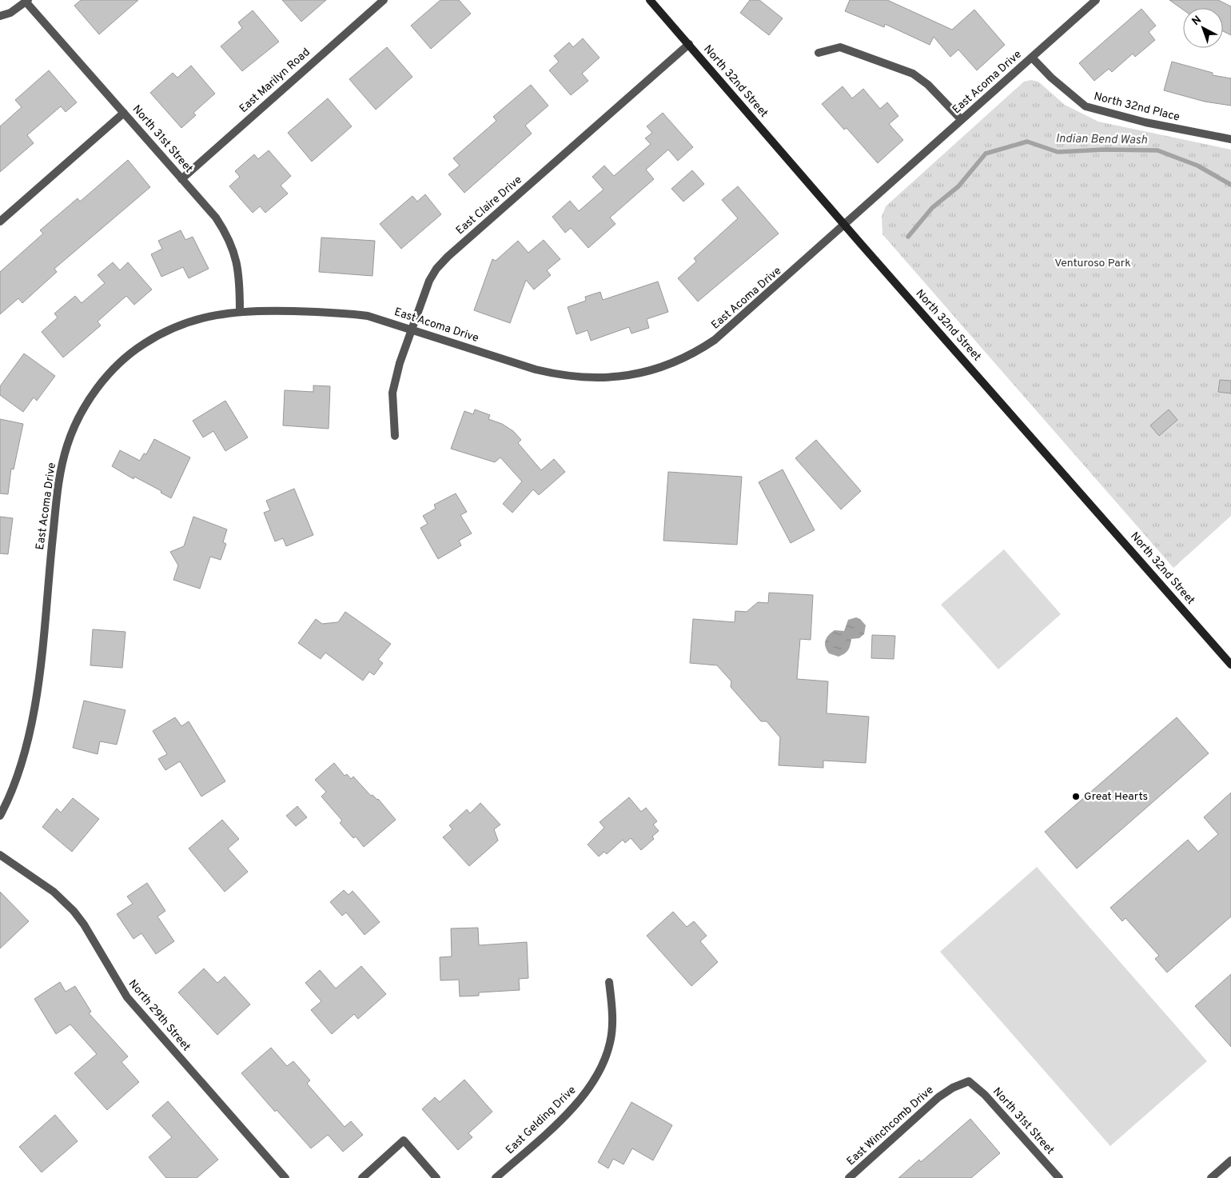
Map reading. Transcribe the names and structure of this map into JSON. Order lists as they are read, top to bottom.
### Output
{
  "streets": {
    "main road": ["North 32nd Street"],
    "street": [
      "East Marilyn Road",
      "East Acoma Drive",
      "North 32nd Place",
      "North 31st Street",
      "East Claire Drive",
      "North 29th Street",
      "East Gelding Drive",
      "East Winchcomb Drive"
    ]
  },
  "crossings": [
    ["East Marilyn Road", "North 31st Street"],
    ["North 32nd Street", "East Acoma Drive"],
    ["North 32nd Street", "East Claire Drive"],
    ["East Acoma Drive", "North 32nd Place"],
    ["East Acoma Drive", "North 31st Street"],
    ["East Acoma Drive", "East Claire Drive"],
    ["North 31st Street", "East Winchcomb Drive"]
  ],
  "water": ["Indian Bend Wash"],
  "parks": ["Venturoso Park"],
  "places": ["Great Hearts"],
  "north": "top left"
}
